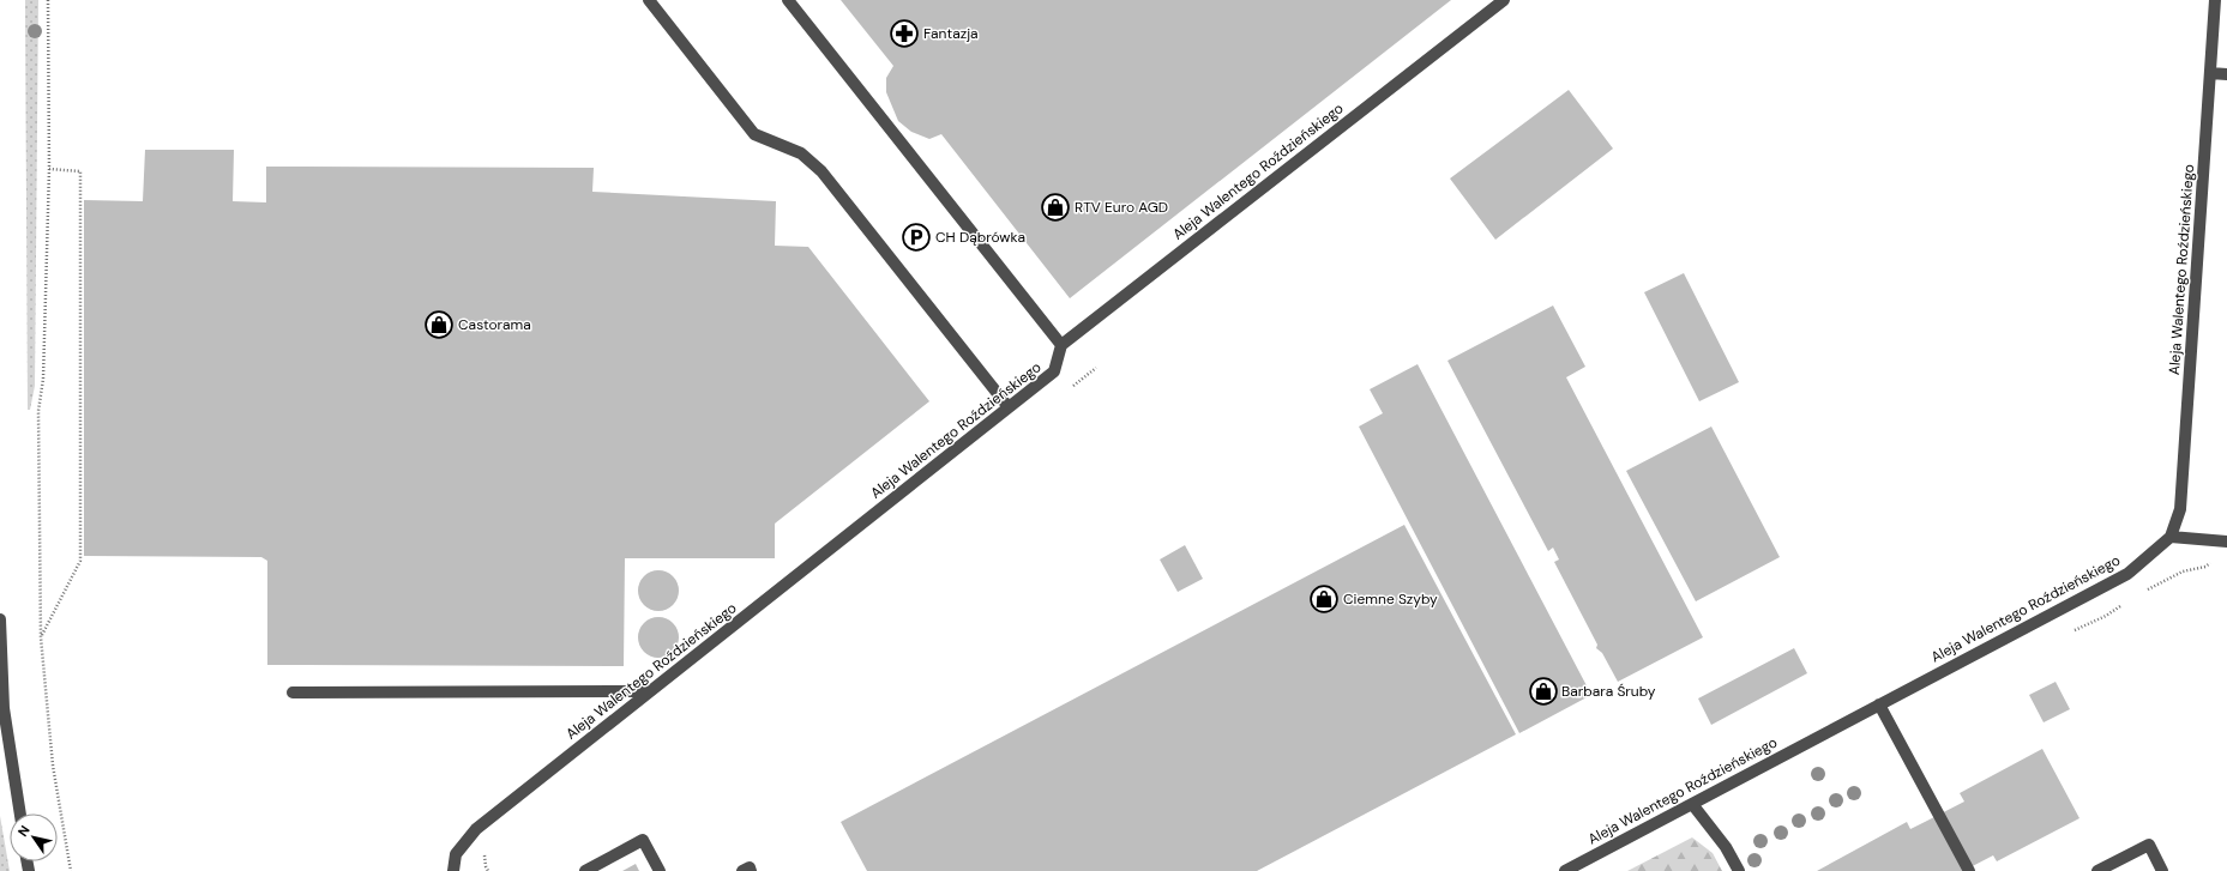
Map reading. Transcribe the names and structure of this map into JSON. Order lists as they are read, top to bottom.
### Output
{
  "streets": {
    "street": ["Aleja Walentego Roździeńskiego"]
  },
  "places": {
    "pharmacy": ["Fantazja"],
    "shop": [
      "RTV Euro AGD",
      "Castorama",
      "Ciemne Szyby",
      "Barbara Śruby"
    ],
    "parking": ["CH Dąbrówka"]
  },
  "north": "top left"
}
